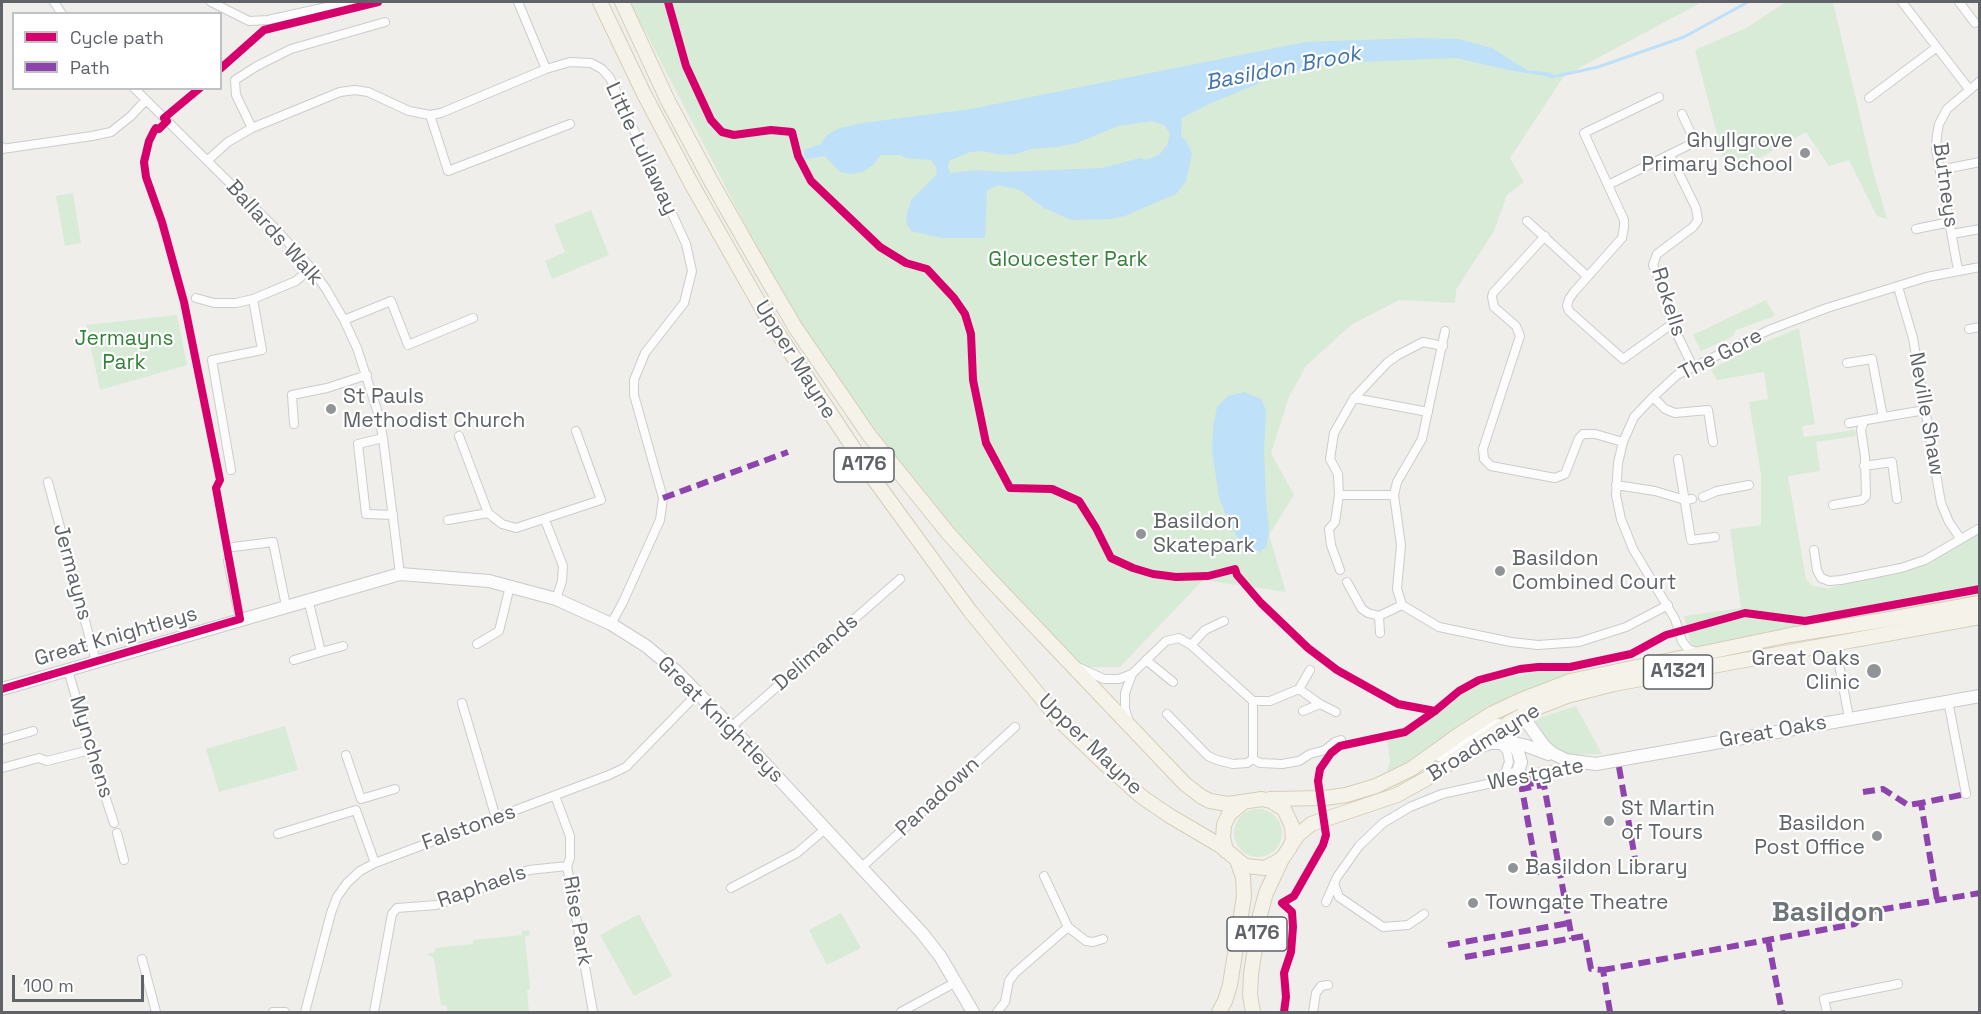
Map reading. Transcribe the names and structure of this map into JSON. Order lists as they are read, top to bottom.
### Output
{
  "streets": {
    "main road": [
      "Upper Mayne",
      "A176",
      "A1321",
      "Broadmayne"
    ],
    "street": [
      "Little Lullaway",
      "Butneys",
      "Ballards Walk",
      "Rokells",
      "The Gore",
      "Neville Shaw",
      "Jermayns",
      "Great Knightleys",
      "Delimands",
      "Great Oaks",
      "Mynchens",
      "Westgate",
      "Panadown",
      "Falstones",
      "Raphaels",
      "Rise Park"
    ]
  },
  "crossings": [
    ["Little Lullaway", "Great Knightleys"],
    ["Butneys", "The Gore"],
    ["Ballards Walk", "Great Knightleys"],
    ["Rokells", "The Gore"],
    ["The Gore", "Neville Shaw"],
    ["Upper Mayne", "A176"],
    ["Upper Mayne", "Broadmayne"],
    ["A176", "Broadmayne"],
    ["Jermayns", "Great Knightleys"],
    ["Great Knightleys", "Delimands"],
    ["Great Knightleys", "Mynchens"],
    ["Great Knightleys", "Panadown"],
    ["Great Knightleys", "Falstones"],
    ["Great Oaks", "Broadmayne"],
    ["Great Oaks", "Westgate"],
    ["Falstones", "Rise Park"],
    ["Raphaels", "Rise Park"]
  ],
  "districts": ["Basildon"],
  "water": ["Basildon Brook"],
  "parks": ["Gloucester Park", "Jermayns Park"],
  "places": [
    "Ghyllgrove Primary School",
    "St Pauls Methodist Church",
    "Basildon Skatepark",
    "Basildon Combined Court",
    "Great Oaks Clinic",
    "St Martin of Tours",
    "Basildon Post Office",
    "Basildon Library",
    "Towngate Theatre"
  ],
  "legend": ["Cycle path", "Path"],
  "scale_bar": "100 m"
}
